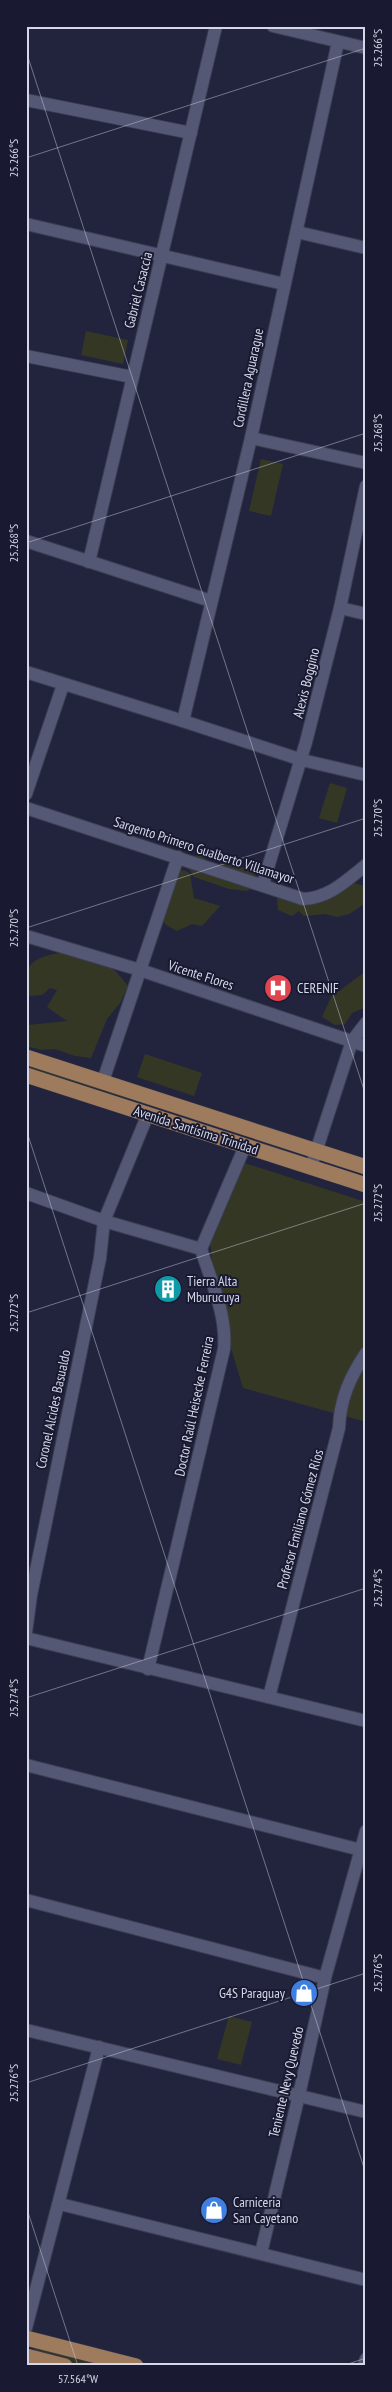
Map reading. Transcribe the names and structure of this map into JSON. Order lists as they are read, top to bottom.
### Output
{
  "streets": {
    "main road": ["Avenida Santísima Trinidad"],
    "street": [
      "Gabriel Casaccia",
      "Cordillera Aguarague",
      "Alexis Boggino",
      "Sargento Primero Gualberto Villamayor",
      "Vicente Flores",
      "Doctor Raúl Heisecke Ferreira",
      "Coronel Alcides Basualdo",
      "Profesor Emiliano Gómez Ríos",
      "Teniente Nevy Quevedo"
    ]
  },
  "crossings": [
    ["Alexis Boggino", "Sargento Primero Gualberto Villamayor"],
    ["Avenida Santísima Trinidad", "Coronel Alcides Basualdo"]
  ],
  "places": {
    "hospital": ["CERENIF"],
    "building": ["Tierra Alta Mburucuya"],
    "shop": ["G4S Paraguay", "Carniceria San Cayetano"]
  },
  "coordinates": [
    "25.266°S",
    "25.268°S",
    "25.270°S",
    "25.272°S",
    "25.274°S",
    "25.276°S",
    "57.564°W"
  ]
}
